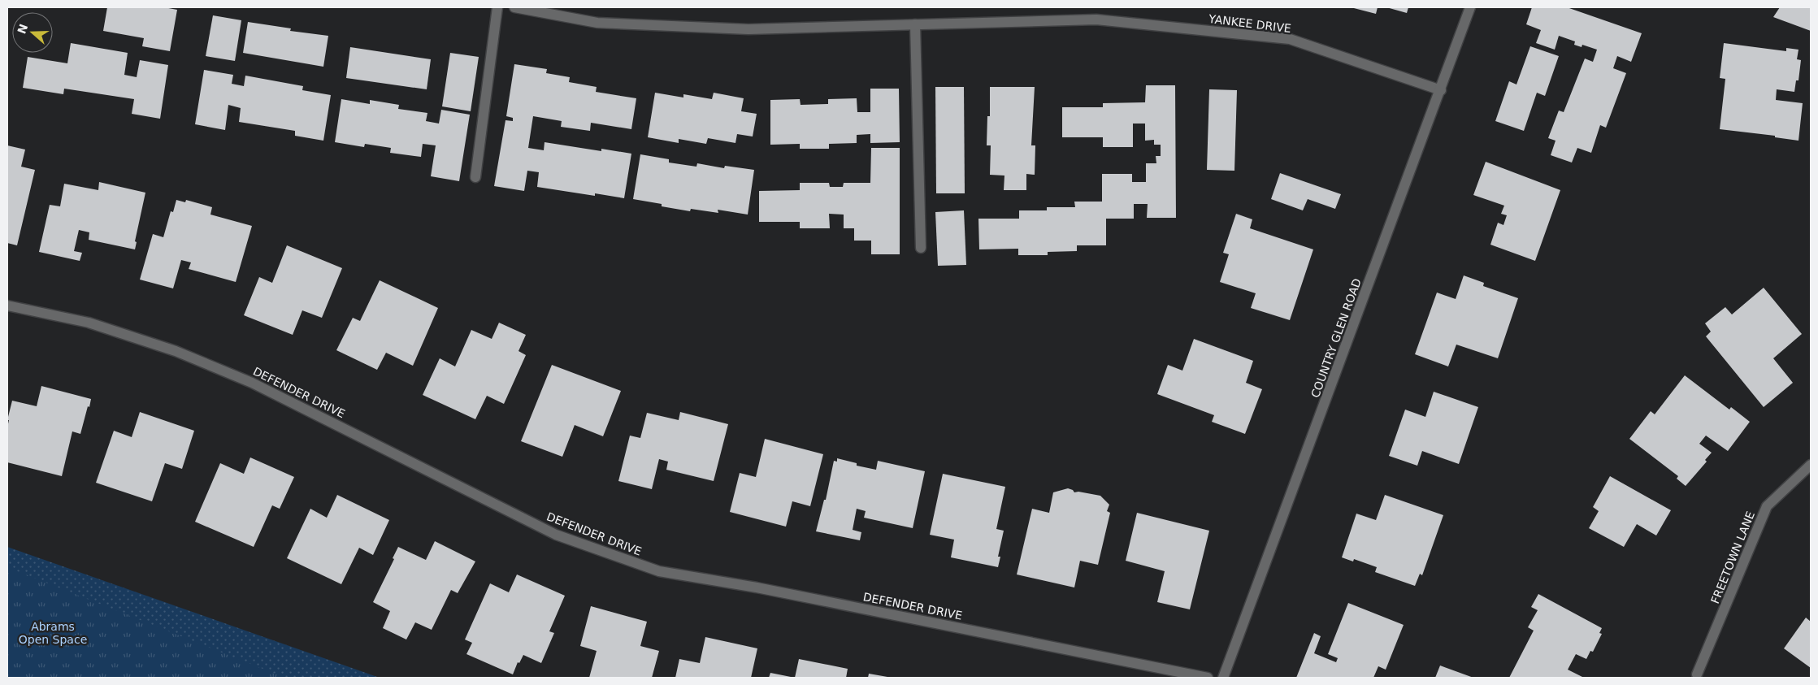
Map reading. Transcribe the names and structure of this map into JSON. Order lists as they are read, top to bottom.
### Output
{
  "streets": {
    "street": [
      "YANKEE DRIVE",
      "COUNTRY GLEN ROAD",
      "DEFENDER DRIVE",
      "FREETOWN LANE"
    ]
  },
  "crossings": [
    ["YANKEE DRIVE", "COUNTRY GLEN ROAD"]
  ],
  "parks": ["Abrams Open Space"],
  "north": "left"
}
